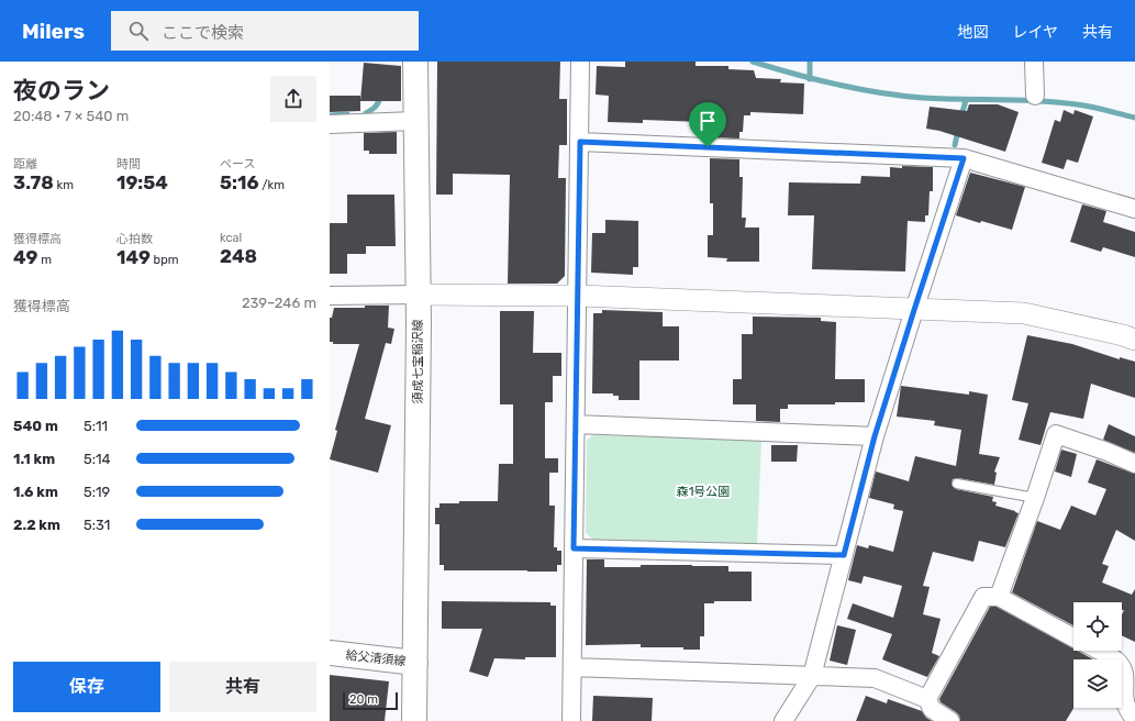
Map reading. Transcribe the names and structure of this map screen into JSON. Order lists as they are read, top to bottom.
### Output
{
  "streets": {
    "main road": ["須成七宝稲沢線", "給父清須線"]
  },
  "crossings": [
    ["須成七宝稲沢線", "給父清須線"]
  ],
  "parks": ["森1号公園"],
  "scale_bar": "20 m",
  "page": {
    "header": "Milers",
    "search": "ここで検索",
    "nav": ["地図", "レイヤ", "共有"],
    "heading": ["夜のラン", "20:48 · 7 × 540 m"],
    "stats": [
      ["距離", "3.78 km"],
      ["時間", "19:54"],
      ["ペース", "5:16 /km"],
      ["獲得標高", "49 m"],
      ["心拍数", "149 bpm"],
      ["kcal", "248"]
    ],
    "chart": ["獲得標高", "239–246 m"],
    "list": [
      {
        "name": "540 m",
        "note": "5:11"
      },
      {
        "name": "1.1 km",
        "note": "5:14"
      },
      {
        "name": "1.6 km",
        "note": "5:19"
      },
      {
        "name": "2.2 km",
        "note": "5:31"
      }
    ],
    "buttons": ["保存", "共有"],
    "scale": "20 m"
  }
}
